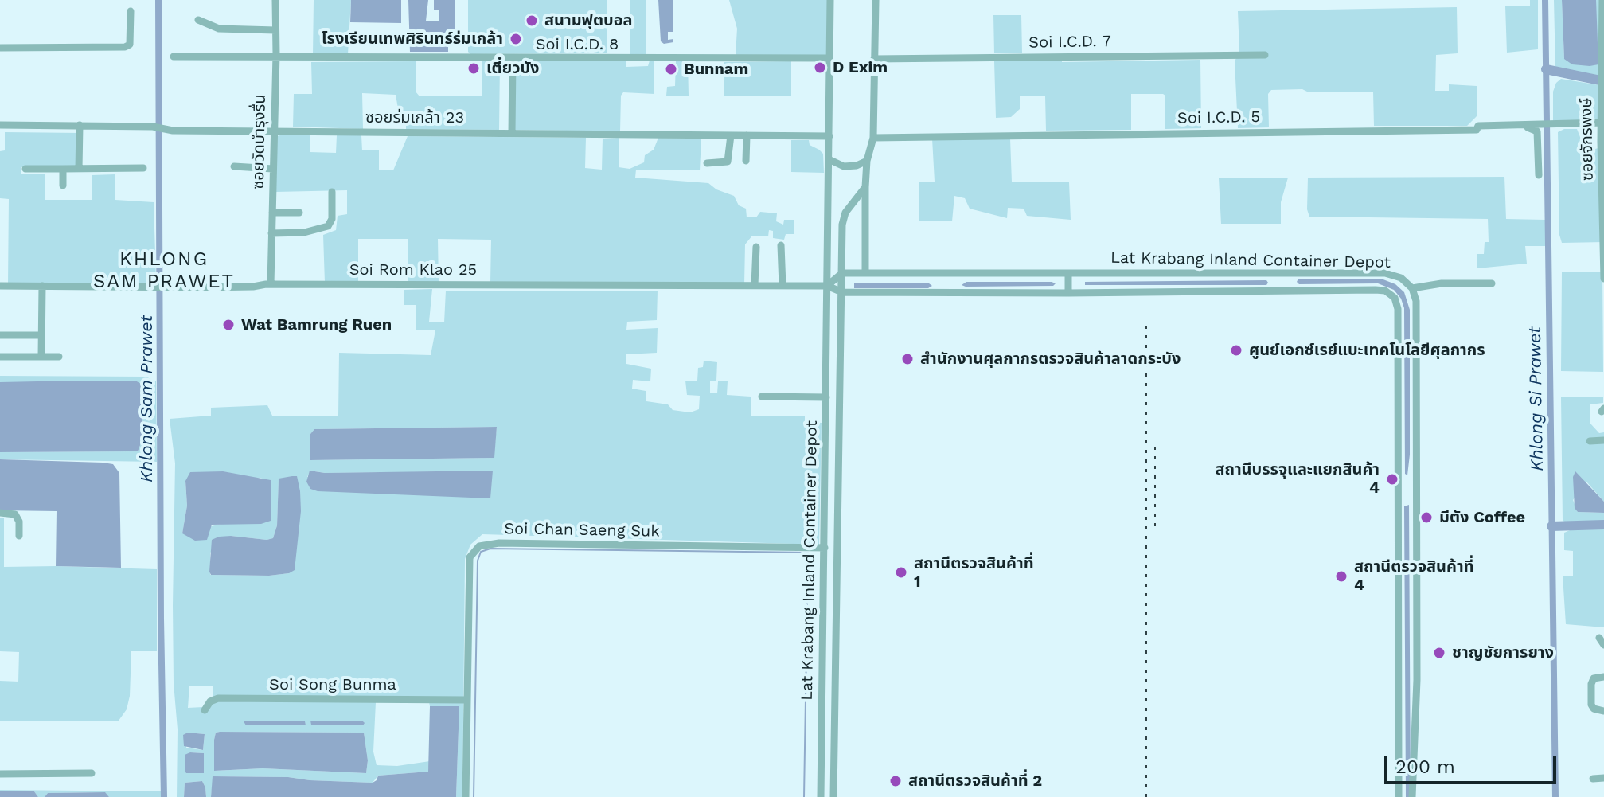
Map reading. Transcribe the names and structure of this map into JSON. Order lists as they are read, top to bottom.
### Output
{
  "streets": {
    "street": [
      "Soi I.C.D. 7",
      "Soi I.C.D. 8",
      "ซอยร่มเกล้า 23",
      "Soi I.C.D. 5",
      "ซอยจักรพงษ์",
      "ซอยวัดบำรุงรื่น",
      "Lat Krabang Inland Container Depot",
      "Soi Rom Klao 25",
      "Soi Chan Saeng Suk",
      "Soi Song Bunma"
    ]
  },
  "crossings": [
    ["Soi I.C.D. 8", "ซอยวัดบำรุงรื่น"],
    ["Soi I.C.D. 8", "Lat Krabang Inland Container Depot"],
    ["ซอยร่มเกล้า 23", "ซอยวัดบำรุงรื่น"],
    ["ซอยร่มเกล้า 23", "Lat Krabang Inland Container Depot"],
    ["Soi I.C.D. 5", "ซอยจักรพงษ์"],
    ["ซอยวัดบำรุงรื่น", "Soi Rom Klao 25"],
    ["Lat Krabang Inland Container Depot", "Soi Rom Klao 25"],
    ["Lat Krabang Inland Container Depot", "Soi Chan Saeng Suk"],
    ["Soi Chan Saeng Suk", "Soi Song Bunma"]
  ],
  "districts": ["KHLONG SAM PRAWET"],
  "water": ["Khlong Sam Prawet", "Khlong Si Prawet"],
  "places": [
    "สนามฟุตบอล",
    "โรงเรียนเทพศิรินทร์ร่มเกล้า",
    "D Exim",
    "เตี๋ยวบัง",
    "Bunnam",
    "Wat Bamrung Ruen",
    "ศูนย์เอกซ์เรย์แบะเทคโนโลยีศุลกากร",
    "สำนักงานศุลกากรตรวจสินค้าลาดกระบัง",
    "สถานีบรรจุและแยกสินค้า 4",
    "มีตัง Coffee",
    "สถานีตรวจสินค้าที่ 1",
    "สถานีตรวจสินค้าที่ 4",
    "ชาญชัยการยาง",
    "สถานีตรวจสินค้าที่ 2"
  ],
  "scale_bar": "200 m"
}
